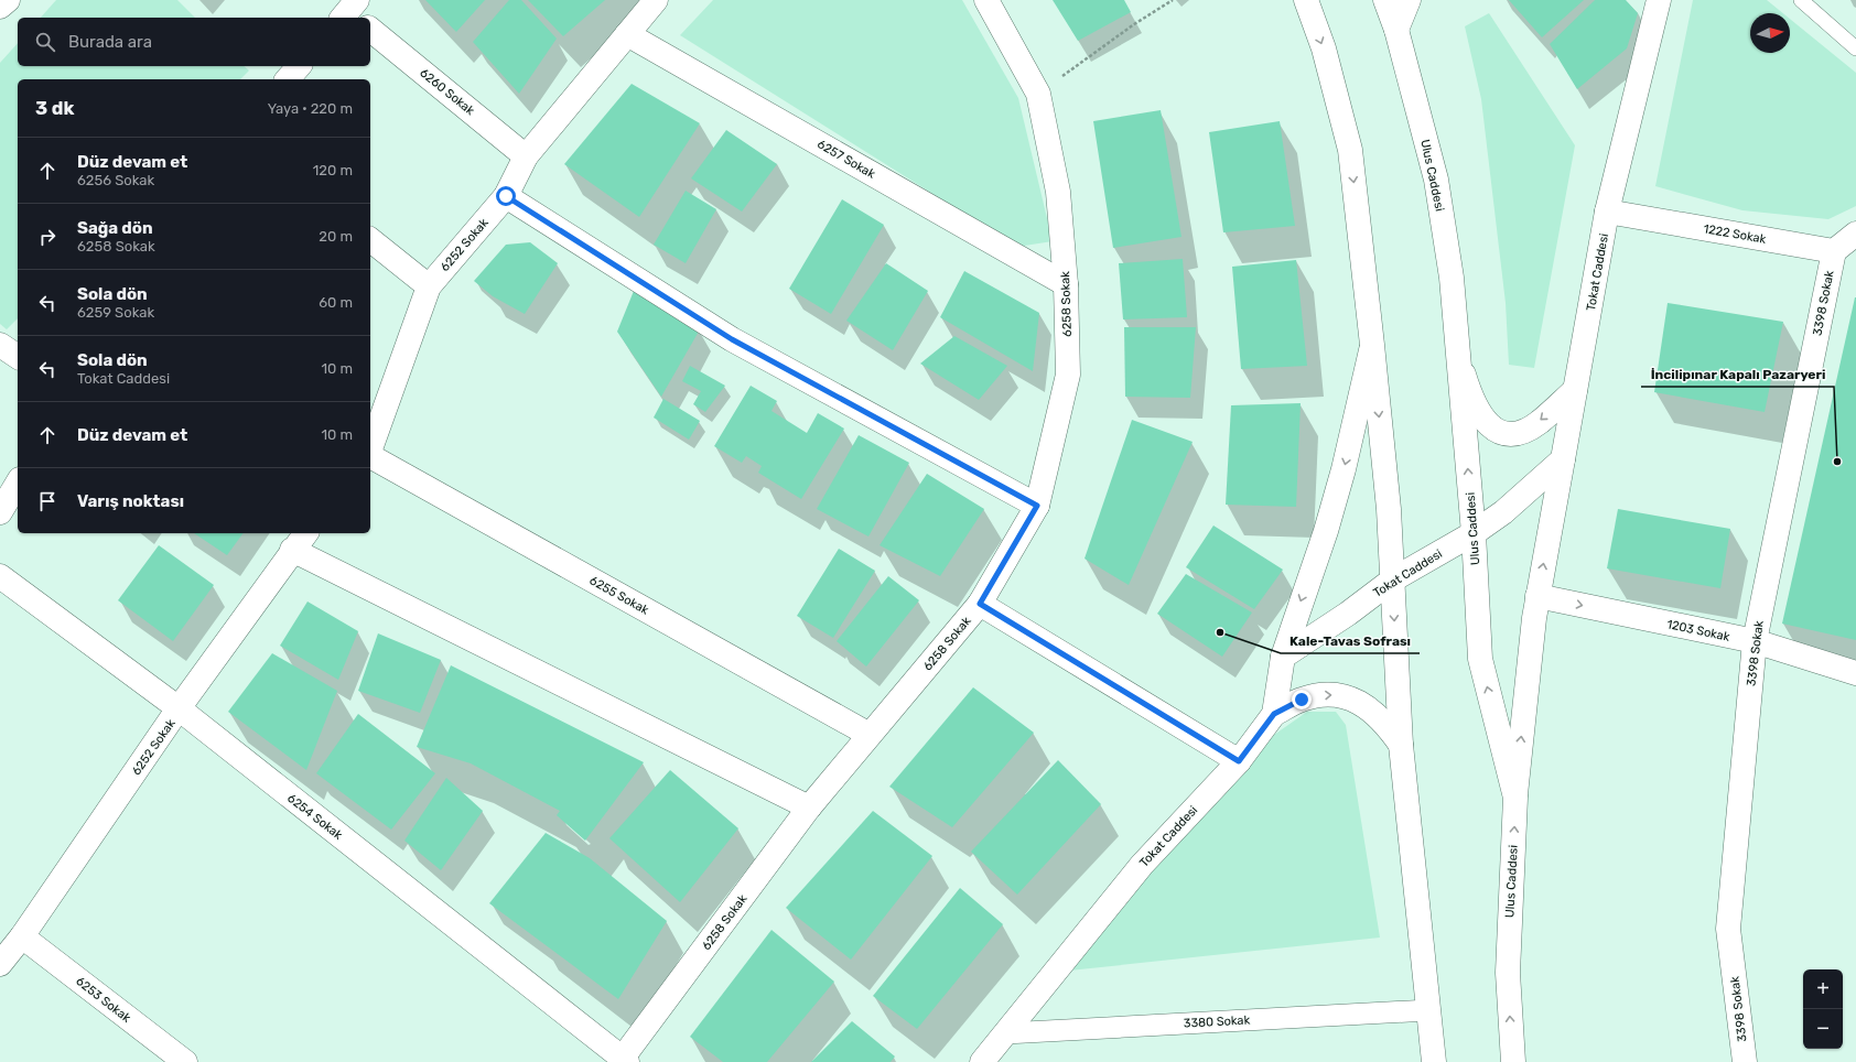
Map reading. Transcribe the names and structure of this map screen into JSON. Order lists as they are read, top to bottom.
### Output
{
  "streets": {
    "street": [
      "6260 Sokak",
      "6257 Sokak",
      "Ulus Caddesi",
      "1222 Sokak",
      "6252 Sokak",
      "Tokat Caddesi",
      "3398 Sokak",
      "6258 Sokak",
      "6255 Sokak",
      "1203 Sokak",
      "6254 Sokak",
      "6253 Sokak",
      "3380 Sokak"
    ]
  },
  "crossings": [
    ["6260 Sokak", "6252 Sokak"],
    ["6257 Sokak", "6252 Sokak"],
    ["6257 Sokak", "6258 Sokak"],
    ["Ulus Caddesi", "Tokat Caddesi"],
    ["1222 Sokak", "Tokat Caddesi"],
    ["1222 Sokak", "3398 Sokak"],
    ["6252 Sokak", "6254 Sokak"],
    ["6252 Sokak", "6253 Sokak"],
    ["Tokat Caddesi", "3380 Sokak"],
    ["3398 Sokak", "1203 Sokak"],
    ["6258 Sokak", "6255 Sokak"],
    ["6258 Sokak", "6254 Sokak"]
  ],
  "one_way": ["1203 Sokak"],
  "places": ["İncilipınar Kapalı Pazaryeri", "Kale-Tavas Sofrası"],
  "north": "right",
  "page": {
    "search": "Burada ara",
    "heading": ["3 dk", "Yaya · 220 m"],
    "list": [
      ["Düz devam et", "6256 Sokak", "120 m"],
      ["Sağa dön", "6258 Sokak", "20 m"],
      ["Sola dön", "6259 Sokak", "60 m"],
      ["Sola dön", "Tokat Caddesi", "10 m"],
      ["Düz devam et", "10 m"],
      "Varış noktası"
    ],
    "map_buttons": ["+", "−"]
  }
}
